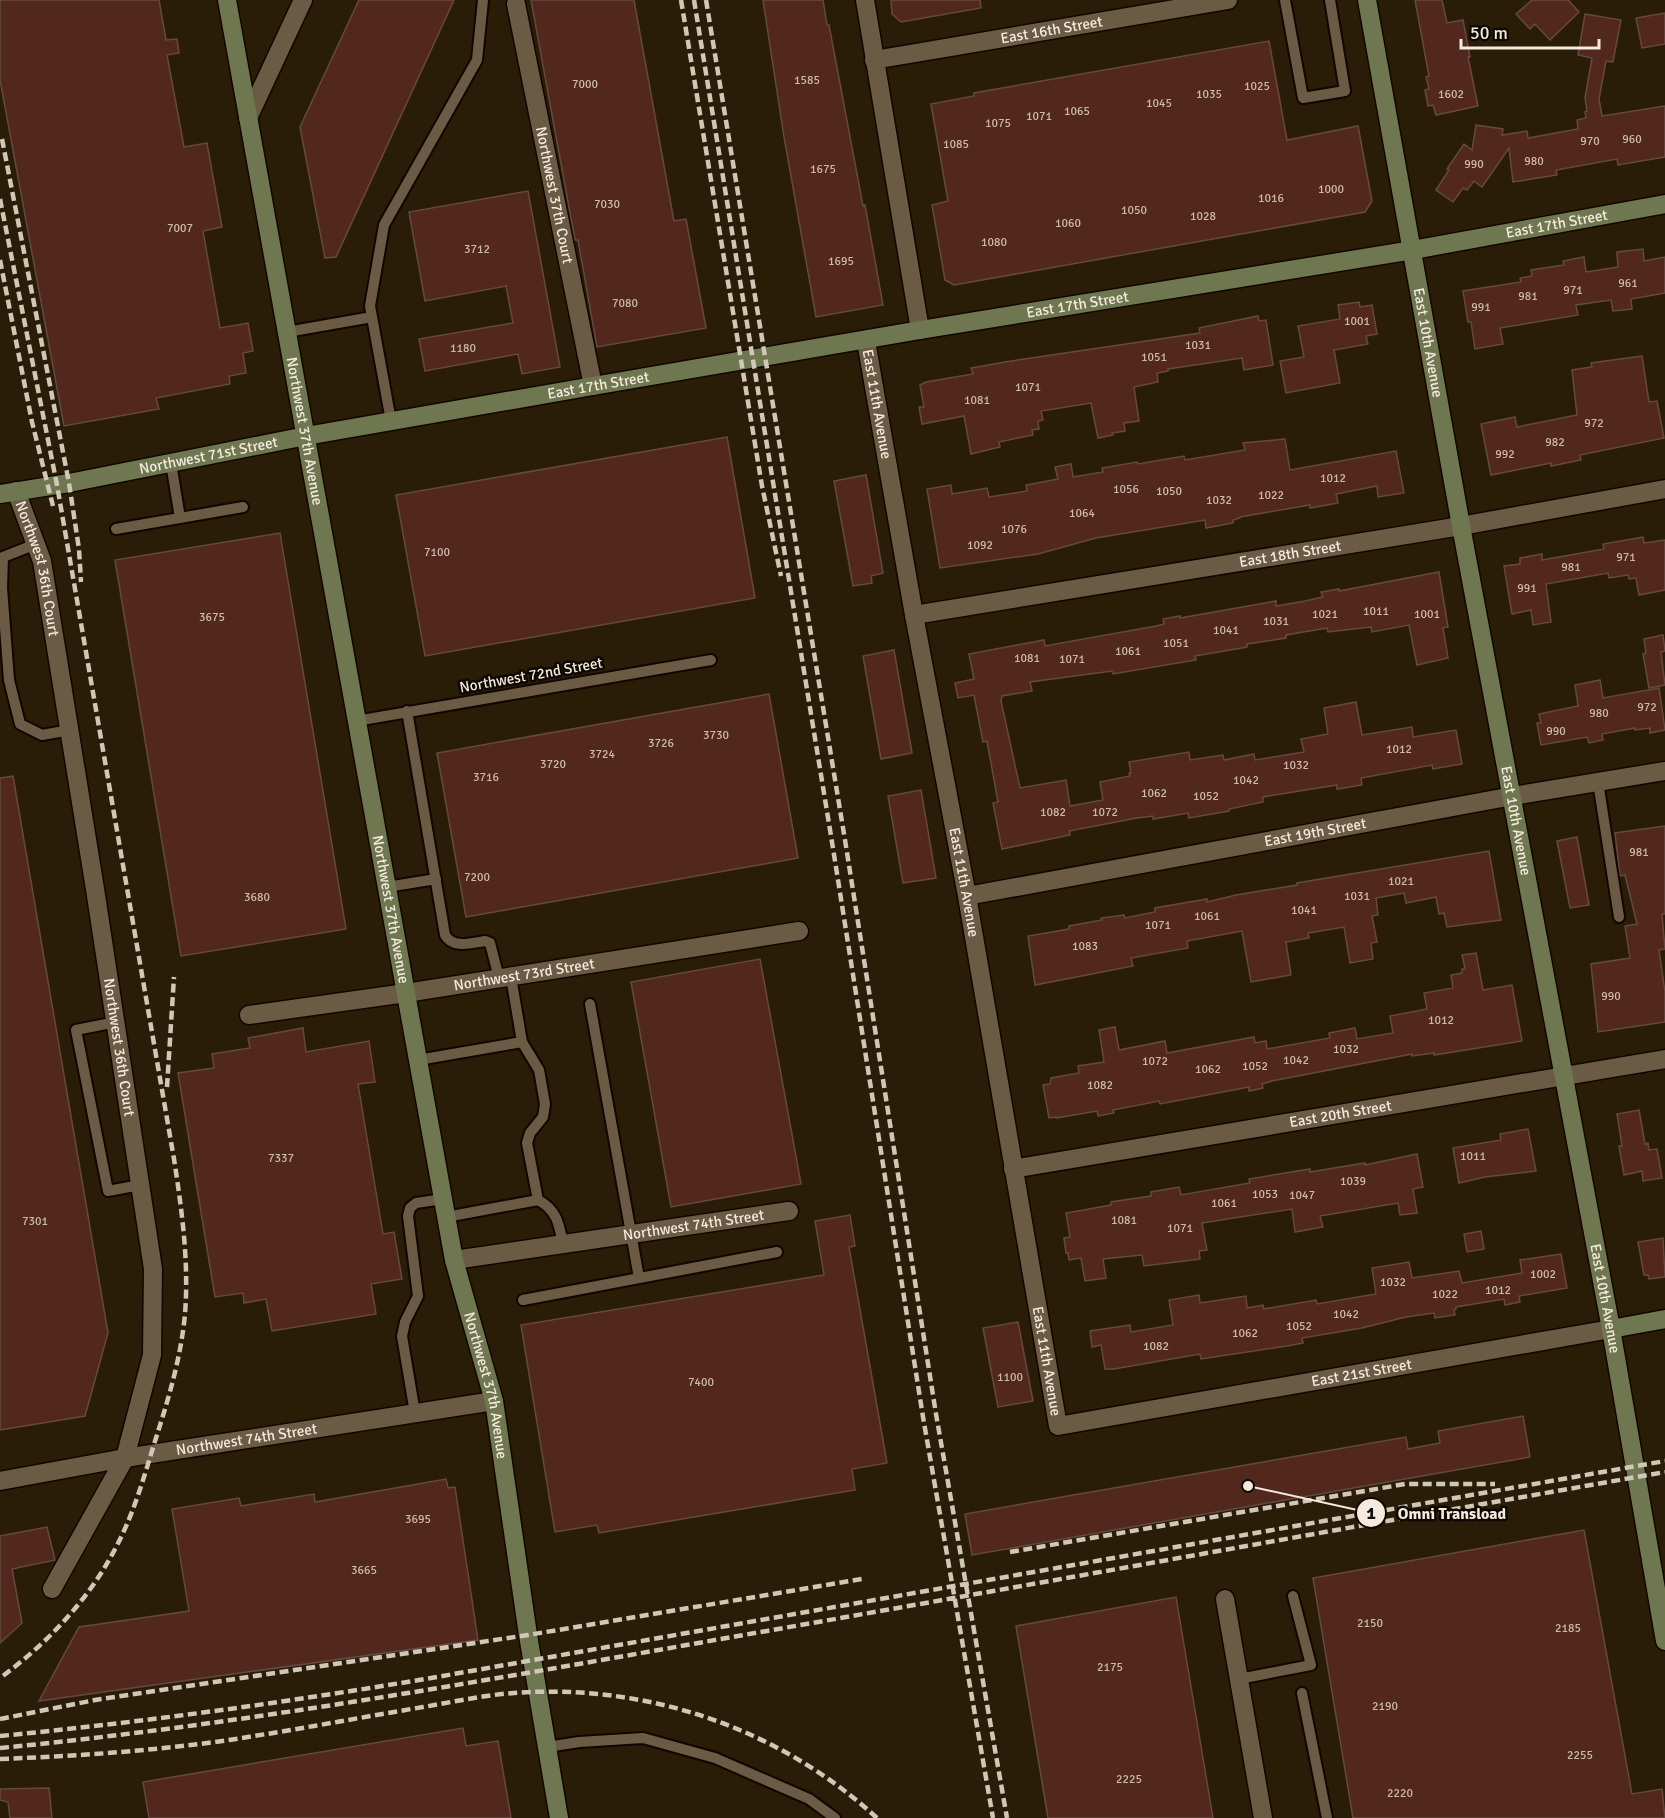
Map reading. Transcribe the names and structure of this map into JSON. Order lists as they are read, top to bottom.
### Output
{
  "streets": {
    "street": [
      "East 16th Street",
      "Northwest 37th Court",
      "East 17th Street",
      "East 10th Avenue",
      "East 11th Avenue",
      "Northwest 37th Avenue",
      "Northwest 71st Street",
      "East 18th Street",
      "Northwest 36th Court",
      "East 19th Street",
      "Northwest 73rd Street",
      "East 20th Street",
      "Northwest 74th Street",
      "East 21st Street"
    ],
    "lane": ["Northwest 72nd Street"]
  },
  "crossings": [
    ["Northwest 37th Court", "East 17th Street"],
    ["East 17th Street", "East 10th Avenue"],
    ["East 17th Street", "East 11th Avenue"],
    ["East 17th Street", "Northwest 71st Street"],
    ["East 10th Avenue", "East 18th Street"],
    ["East 10th Avenue", "East 19th Street"],
    ["East 10th Avenue", "East 20th Street"],
    ["East 10th Avenue", "East 21st Street"],
    ["East 11th Avenue", "East 18th Street"],
    ["East 11th Avenue", "East 19th Street"],
    ["East 11th Avenue", "East 20th Street"],
    ["East 11th Avenue", "East 21st Street"],
    ["Northwest 37th Avenue", "Northwest 71st Street"],
    ["Northwest 37th Avenue", "Northwest 72nd Street"],
    ["Northwest 37th Avenue", "Northwest 73rd Street"],
    ["Northwest 37th Avenue", "Northwest 74th Street"],
    ["Northwest 71st Street", "Northwest 36th Court"],
    ["Northwest 36th Court", "Northwest 74th Street"]
  ],
  "places": ["Omni Transload"],
  "house_numbers": [
    "1585",
    "7000",
    "1025",
    "1035",
    "1602",
    "1045",
    "1065",
    "1071",
    "1075",
    "960",
    "970",
    "1085",
    "980",
    "990",
    "1675",
    "1000",
    "1016",
    "7030",
    "1050",
    "1028",
    "1060",
    "7007",
    "1080",
    "3712",
    "1695",
    "961",
    "971",
    "981",
    "7080",
    "991",
    "1001",
    "1031",
    "1180",
    "1051",
    "1071",
    "1081",
    "972",
    "982",
    "992",
    "1012",
    "1056",
    "1050",
    "1022",
    "1032",
    "1064",
    "1076",
    "1092",
    "7100",
    "971",
    "981",
    "991",
    "1011",
    "1021",
    "1001",
    "3675",
    "1031",
    "1041",
    "1051",
    "1061",
    "1081",
    "1071",
    "972",
    "980",
    "990",
    "3730",
    "3726",
    "1012",
    "3724",
    "3720",
    "1032",
    "3716",
    "1042",
    "1062",
    "1052",
    "1082",
    "1072",
    "981",
    "7200",
    "1021",
    "1031",
    "3680",
    "1041",
    "1061",
    "1071",
    "1083",
    "990",
    "1012",
    "1032",
    "1042",
    "1072",
    "1052",
    "1062",
    "1082",
    "1011",
    "7337",
    "1039",
    "1053",
    "1047",
    "1061",
    "1081",
    "7301",
    "1071",
    "1002",
    "1032",
    "1012",
    "1022",
    "1042",
    "1052",
    "1062",
    "1082",
    "1100",
    "7400",
    "3695",
    "3665",
    "2150",
    "2185",
    "2175",
    "2190",
    "2255",
    "2225",
    "2220"
  ],
  "scale_bar": "50 m"
}
